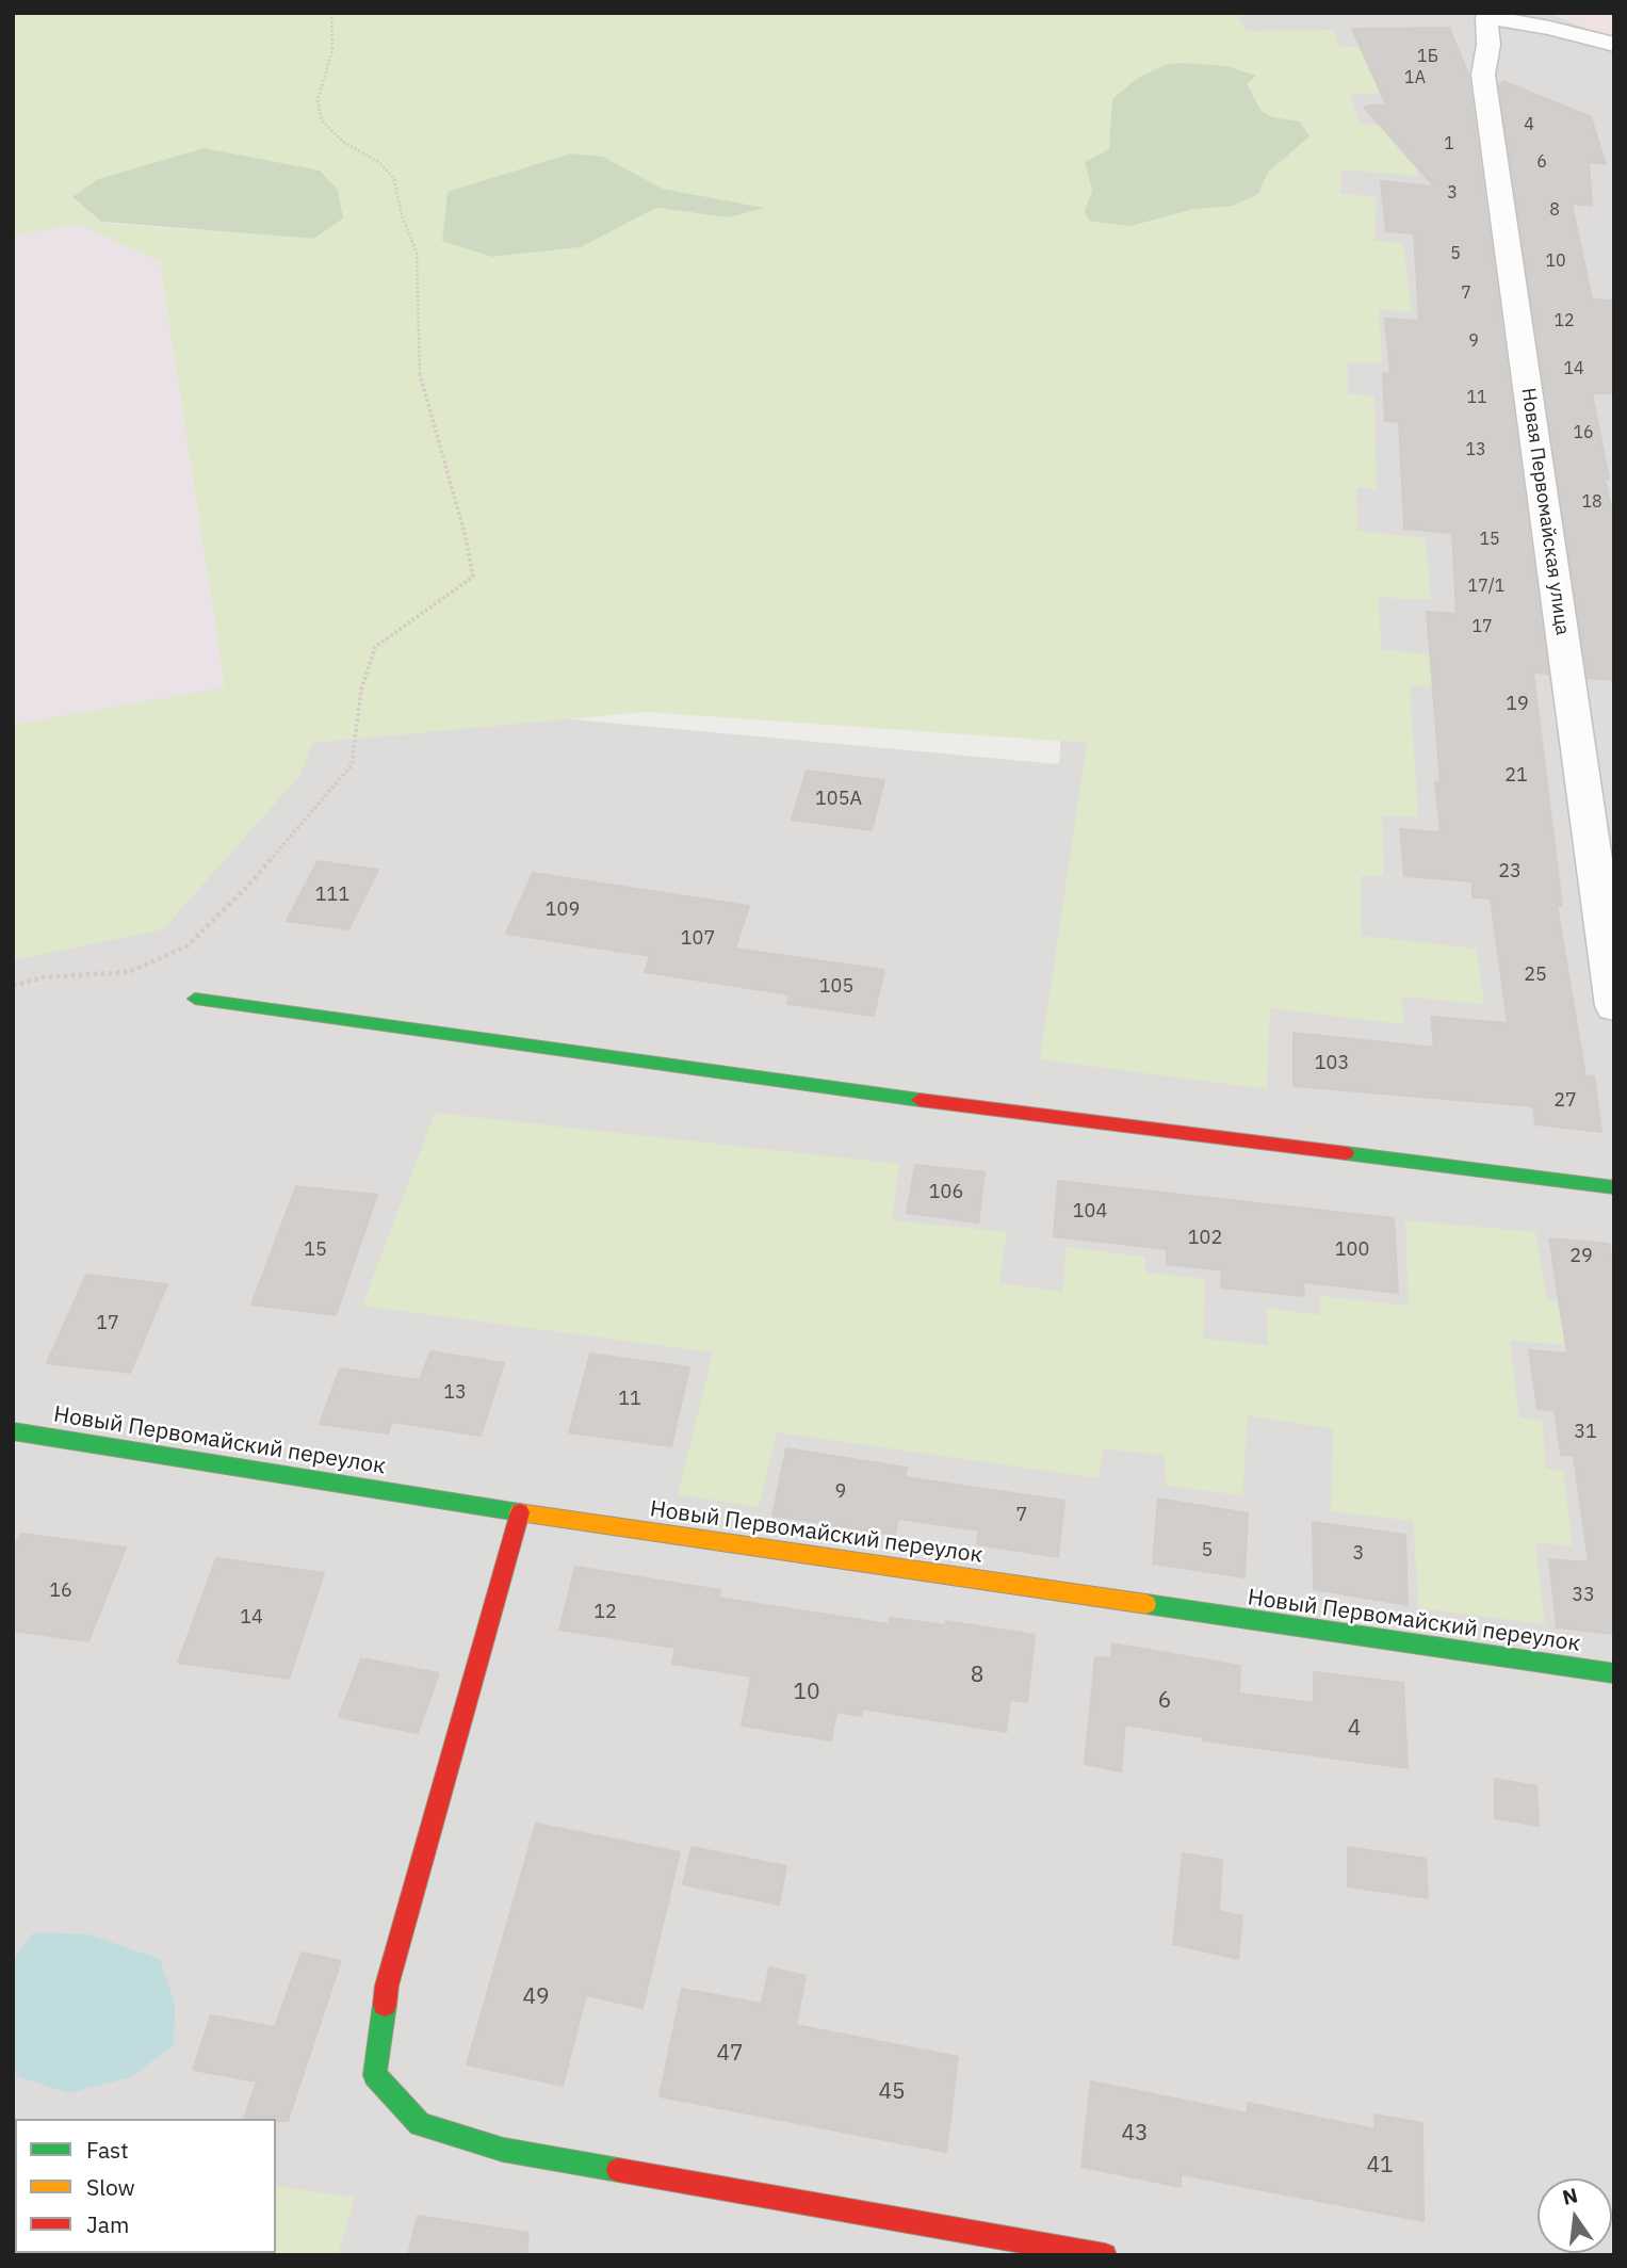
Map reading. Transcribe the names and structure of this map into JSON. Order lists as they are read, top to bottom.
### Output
{
  "streets": {
    "street": ["Новая Первомайская улица", "Новый Первомайский переулок"]
  },
  "house_numbers": [
    "1Б",
    "1А",
    "4",
    "1",
    "6",
    "3",
    "8",
    "5",
    "10",
    "7",
    "12",
    "9",
    "14",
    "11",
    "16",
    "13",
    "18",
    "15",
    "17/1",
    "17",
    "19",
    "21",
    "105А",
    "23",
    "111",
    "109",
    "107",
    "25",
    "105",
    "103",
    "27",
    "106",
    "104",
    "102",
    "15",
    "100",
    "29",
    "17",
    "13",
    "11",
    "31",
    "9",
    "7",
    "5",
    "3",
    "16",
    "33",
    "12",
    "14",
    "8",
    "10",
    "6",
    "4",
    "49",
    "47",
    "45",
    "43",
    "41"
  ],
  "legend": ["Fast", "Slow", "Jam"],
  "north": "top"
}
